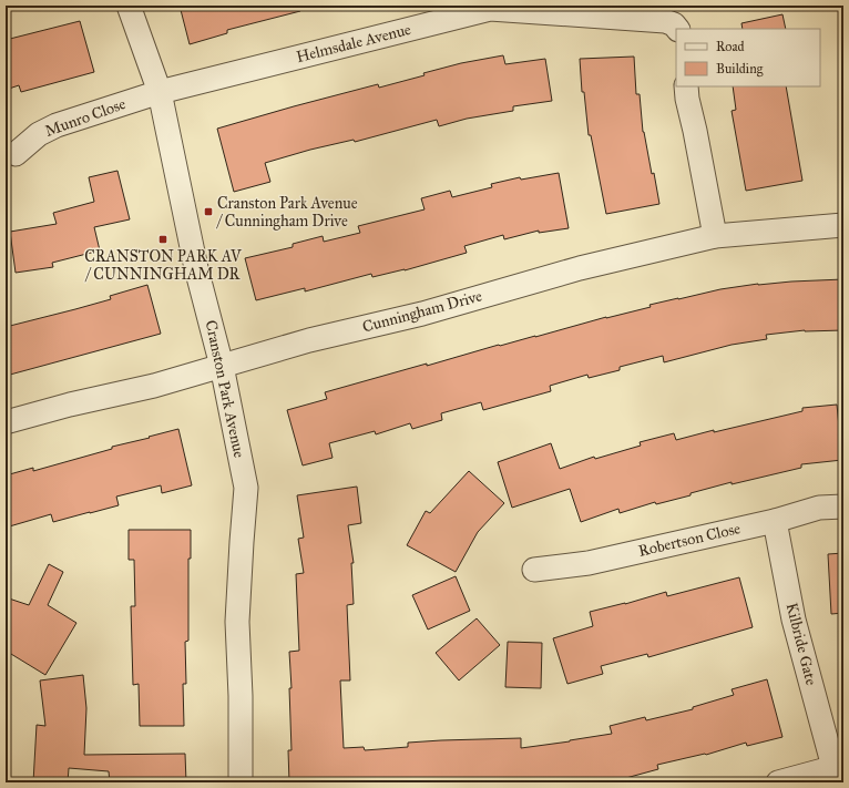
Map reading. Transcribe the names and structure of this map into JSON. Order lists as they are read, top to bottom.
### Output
{
  "streets": {
    "street": [
      "Helmsdale Avenue",
      "Munro Close",
      "Cunningham Drive",
      "Cranston Park Avenue",
      "Robertson Close",
      "Kilbride Gate"
    ]
  },
  "crossings": [
    ["Helmsdale Avenue", "Munro Close"],
    ["Helmsdale Avenue", "Cranston Park Avenue"],
    ["Munro Close", "Cranston Park Avenue"],
    ["Cunningham Drive", "Cranston Park Avenue"],
    ["Robertson Close", "Kilbride Gate"]
  ],
  "places": {
    "transit": ["Cranston Park Avenue / Cunningham Drive", "CRANSTON PARK AV / CUNNINGHAM DR"]
  },
  "legend": ["Road", "Building"]
}
